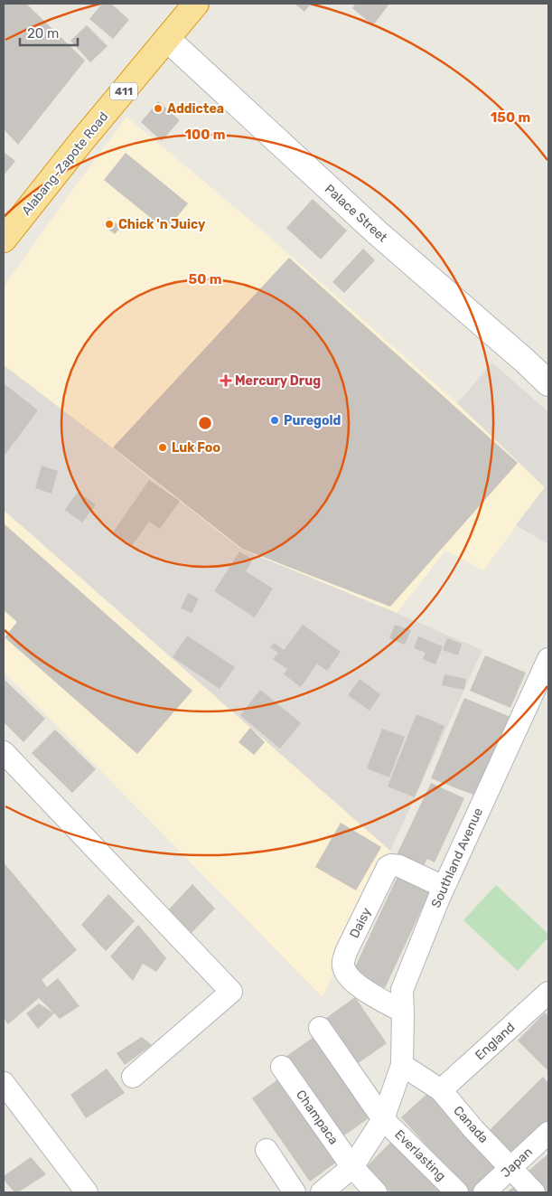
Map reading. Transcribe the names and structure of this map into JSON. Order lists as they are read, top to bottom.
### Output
{
  "streets": {
    "highway": ["411", "Alabang-Zapote Road"],
    "street": [
      "Palace Street",
      "Southland Avenue",
      "Daisy",
      "England",
      "Champaca",
      "Canada",
      "Everlasting",
      "Japan"
    ]
  },
  "crossings": [
    ["Alabang-Zapote Road", "Palace Street"],
    ["Southland Avenue", "Daisy"],
    ["Southland Avenue", "Champaca"],
    ["Southland Avenue", "Canada"],
    ["Southland Avenue", "Everlasting"],
    ["England", "Canada"],
    ["Canada", "Japan"]
  ],
  "places": {
    "other": [
      "Addictea",
      "Chick 'n Juicy",
      "Puregold",
      "Luk Foo"
    ],
    "health": ["Mercury Drug"]
  },
  "scale_bar": "20 m",
  "rings": ["150 m", "100 m", "50 m"]
}
